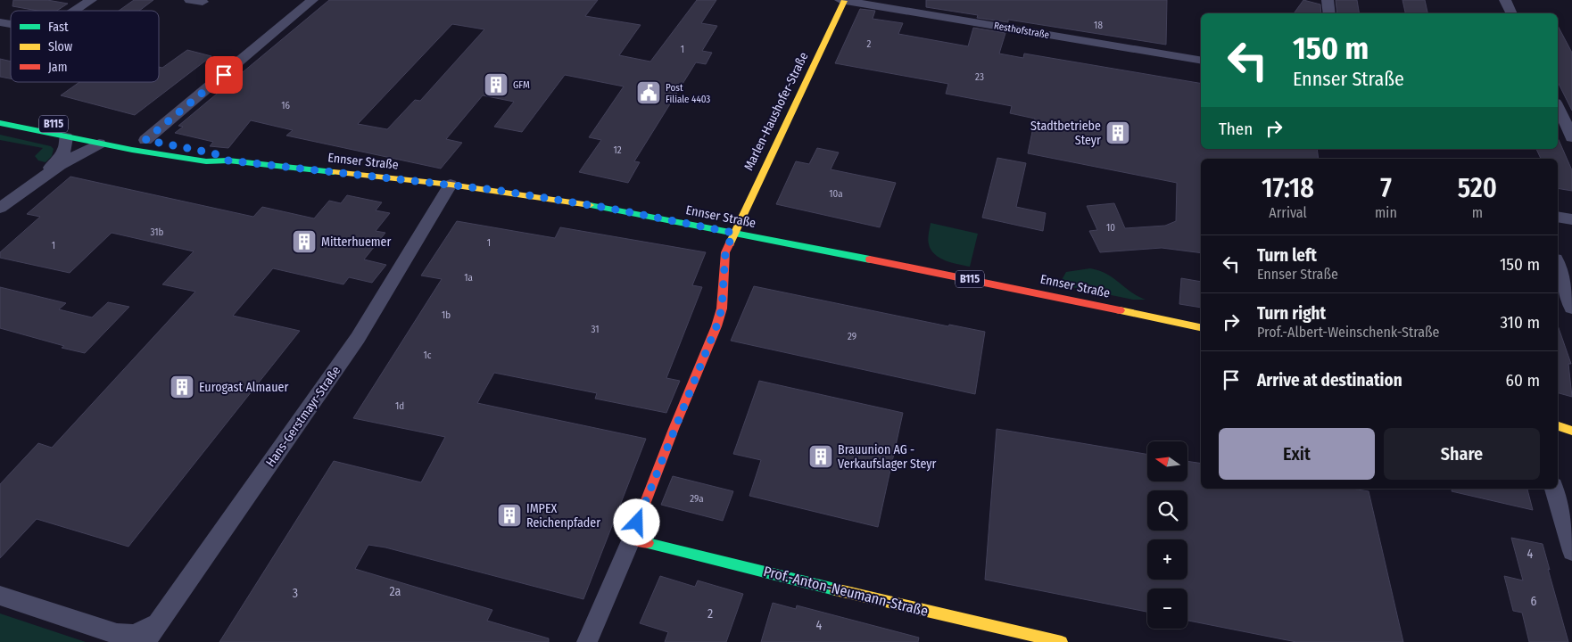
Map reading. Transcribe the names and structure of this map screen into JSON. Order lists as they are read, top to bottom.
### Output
{
  "streets": {
    "main road": [
      "Marlen-Haushofer-Straße",
      "B115",
      "Ennser Straße",
      "Prof.-Anton-Neumann-Straße"
    ],
    "street": ["Resthofstraße", "Hans-Gerstmayr-Straße"]
  },
  "crossings": [
    ["Resthofstraße", "Marlen-Haushofer-Straße"],
    ["Marlen-Haushofer-Straße", "Ennser Straße"],
    ["Ennser Straße", "Hans-Gerstmayr-Straße"]
  ],
  "places": {
    "building": [
      "GFM",
      "Stadtbetriebe Steyr",
      "Mitterhuemer",
      "Eurogast Almauer",
      "Brauunion AG - Verkaufslager Steyr",
      "IMPEX Reichenpfader"
    ],
    "public building": ["Post Filiale 4403"]
  },
  "house_numbers": [
    "18",
    "2",
    "1",
    "23",
    "16",
    "12",
    "10a",
    "10",
    "31b",
    "1",
    "1",
    "1a",
    "1b",
    "31",
    "29",
    "1c",
    "1d",
    "29a",
    "4",
    "2a",
    "3",
    "6",
    "2",
    "4"
  ],
  "legend": ["Fast", "Slow", "Jam"],
  "north": "left",
  "page": {
    "turn": ["150 m", "Ennser Straße"],
    "then": "Then",
    "eta": [
      "17:18",
      "Arrival",
      "7",
      "min",
      "520",
      "m"
    ],
    "list": [
      {
        "name": "Turn left",
        "note": "Ennser Straße",
        "value": "150 m"
      },
      {
        "name": "Turn right",
        "note": "Prof.-Albert-Weinschenk-Straße",
        "value": "310 m"
      },
      {
        "name": "Arrive at destination",
        "value": "60 m"
      }
    ],
    "buttons": ["Exit", "Share"],
    "map_buttons": ["+", "−"]
  }
}
